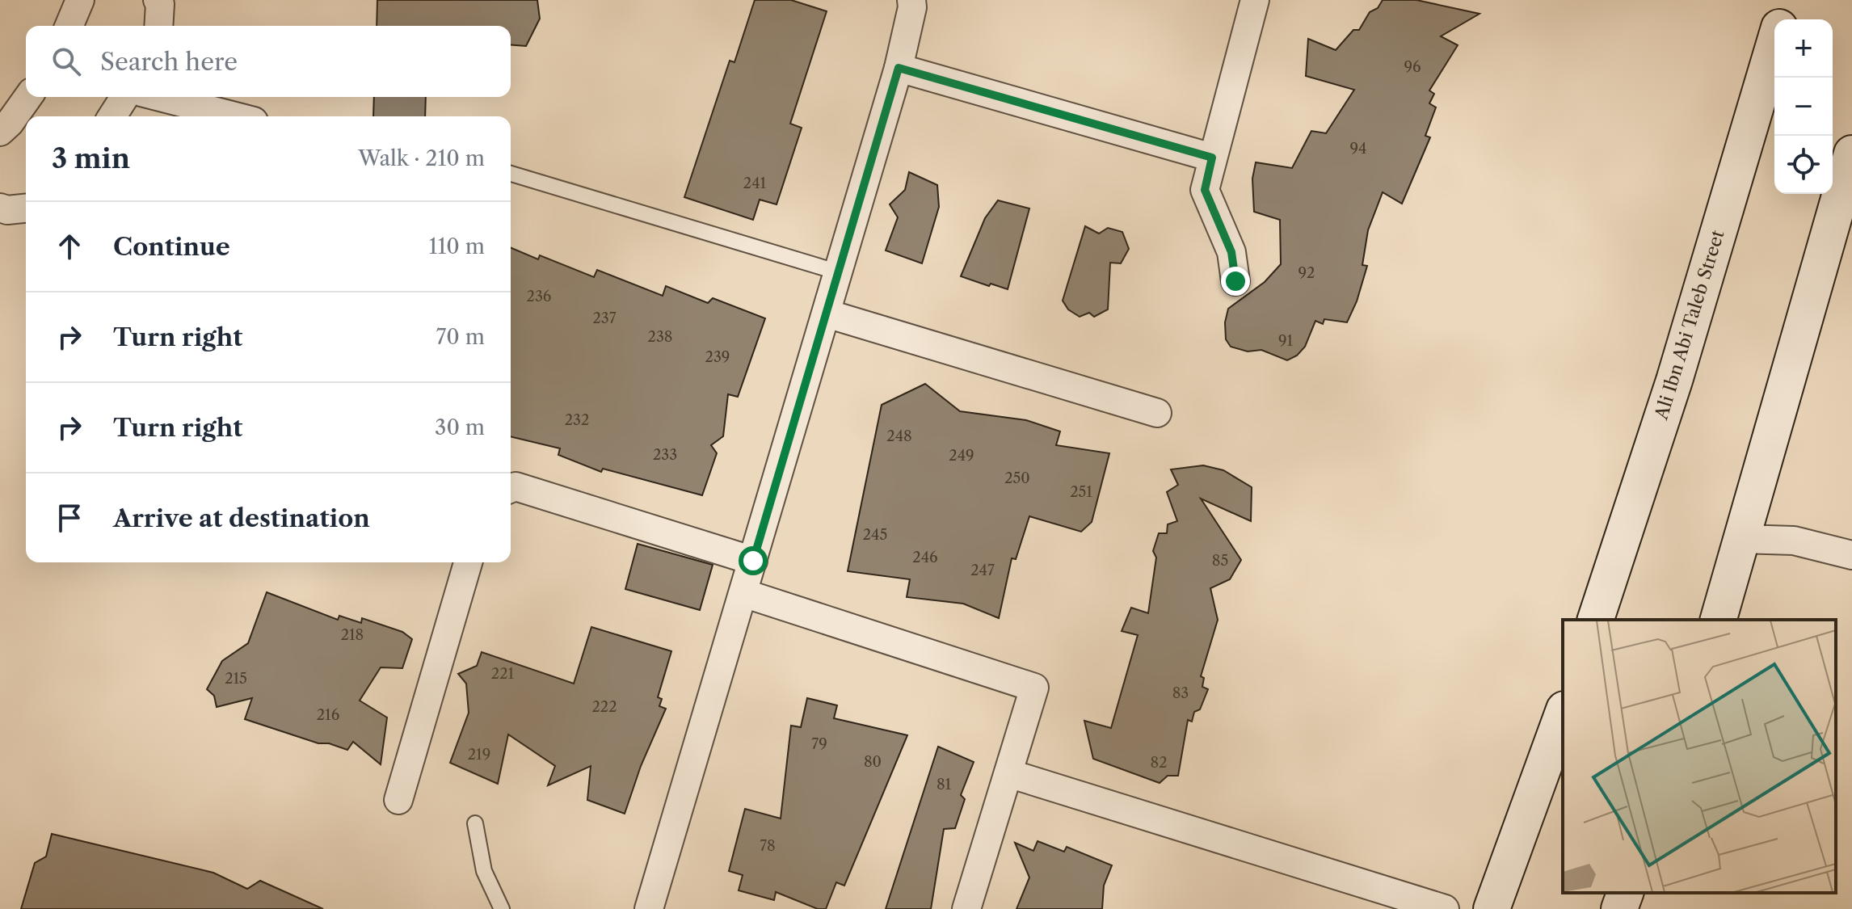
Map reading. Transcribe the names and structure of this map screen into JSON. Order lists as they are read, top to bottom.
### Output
{
  "streets": {
    "street": ["Ali Ibn Abi Taleb Street"]
  },
  "house_numbers": [
    "96",
    "94",
    "241",
    "92",
    "236",
    "237",
    "238",
    "91",
    "239",
    "232",
    "248",
    "233",
    "249",
    "250",
    "251",
    "245",
    "246",
    "85",
    "247",
    "218",
    "221",
    "215",
    "83",
    "222",
    "216",
    "79",
    "219",
    "80",
    "82",
    "81",
    "78"
  ],
  "page": {
    "map_buttons": ["+", "−"],
    "search": "Search here",
    "heading": ["3 min", "Walk · 210 m"],
    "list": [
      ["Continue", "110 m"],
      ["Turn right", "70 m"],
      ["Turn right", "30 m"],
      "Arrive at destination"
    ]
  }
}
